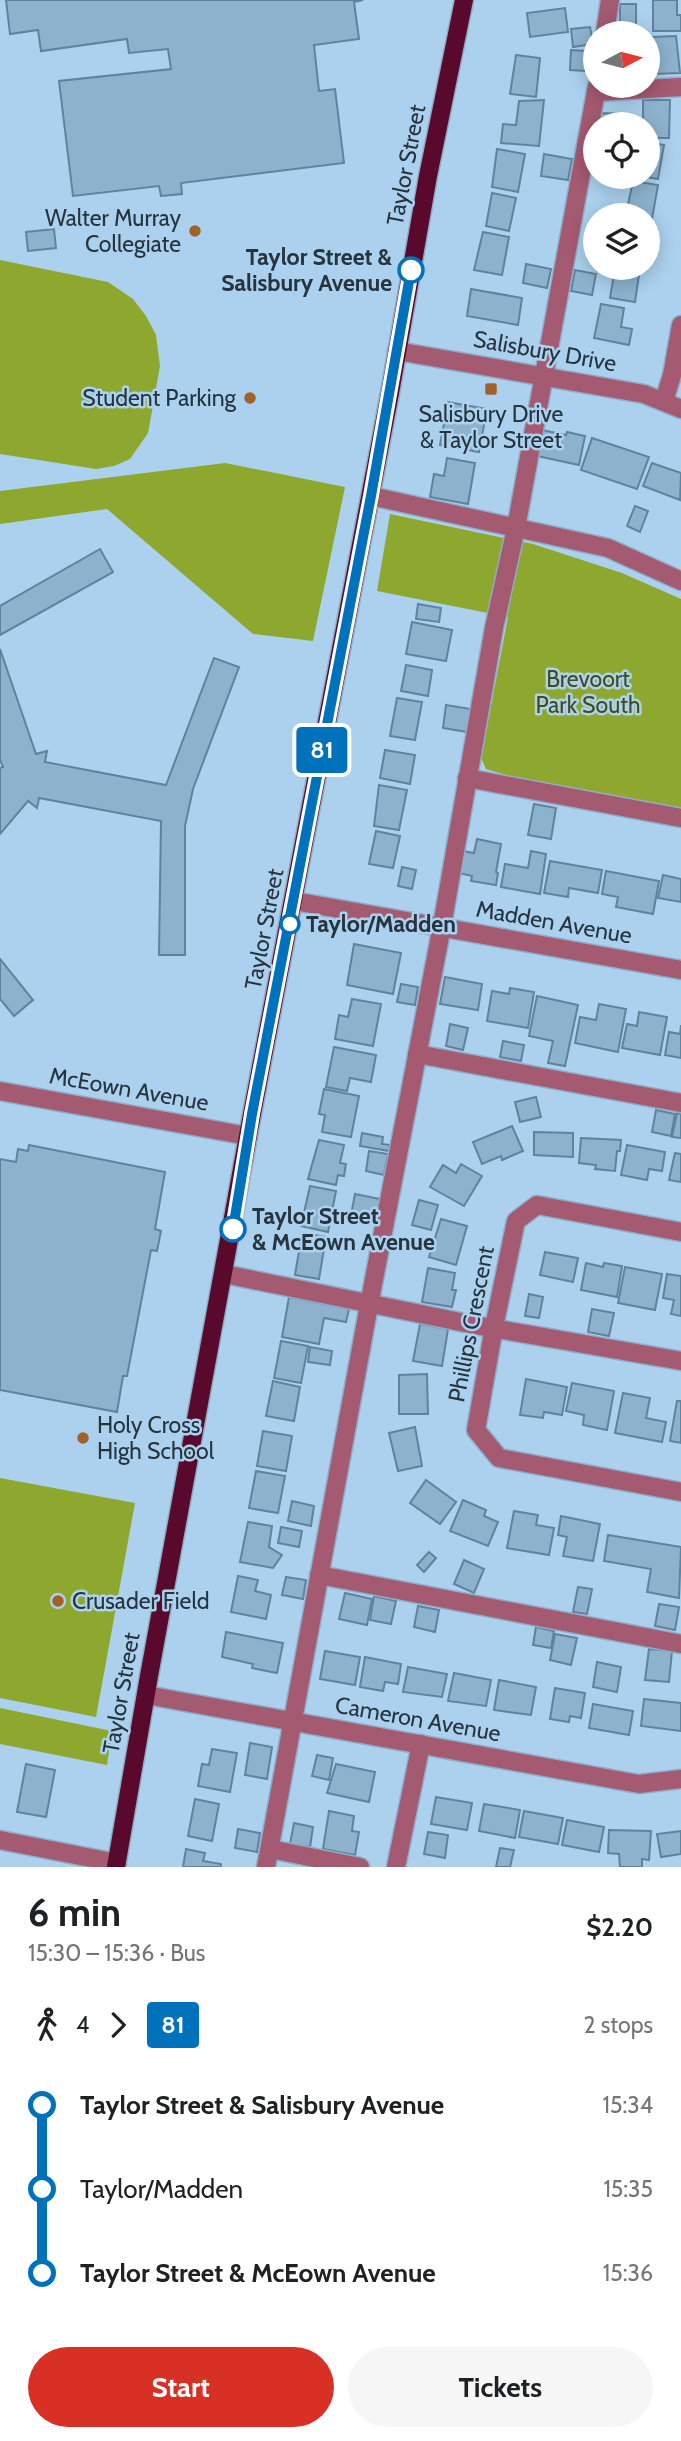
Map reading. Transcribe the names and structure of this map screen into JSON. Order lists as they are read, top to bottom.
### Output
{
  "streets": {
    "main road": ["Taylor Street"],
    "street": [
      "Salisbury Drive",
      "Madden Avenue",
      "McEown Avenue",
      "Phillips Crescent",
      "Cameron Avenue"
    ]
  },
  "crossings": [
    ["Taylor Street", "Salisbury Drive"],
    ["Taylor Street", "Madden Avenue"],
    ["Taylor Street", "McEown Avenue"],
    ["Taylor Street", "Cameron Avenue"]
  ],
  "parks": ["Brevoort Park South"],
  "places": {
    "other": [
      "Walter Murray Collegiate",
      "Taylor Street & Salisbury Avenue",
      "Student Parking",
      "Taylor/Madden",
      "Taylor Street & McEown Avenue",
      "Holy Cross High School",
      "Crusader Field"
    ],
    "transit": ["Salisbury Drive & Taylor Street"]
  },
  "lines": ["bus line 81"],
  "north": "right",
  "page": {
    "on_map": "81",
    "heading": ["6 min", "15:30 – 15:36 · Bus", "$2.20"],
    "legs": ["4", "81", "2 stops"],
    "list": [
      {
        "name": "Taylor Street & Salisbury Avenue",
        "value": "15:34"
      },
      {
        "name": "Taylor/Madden",
        "value": "15:35"
      },
      {
        "name": "Taylor Street & McEown Avenue",
        "value": "15:36"
      }
    ],
    "buttons": ["Start", "Tickets"]
  }
}
